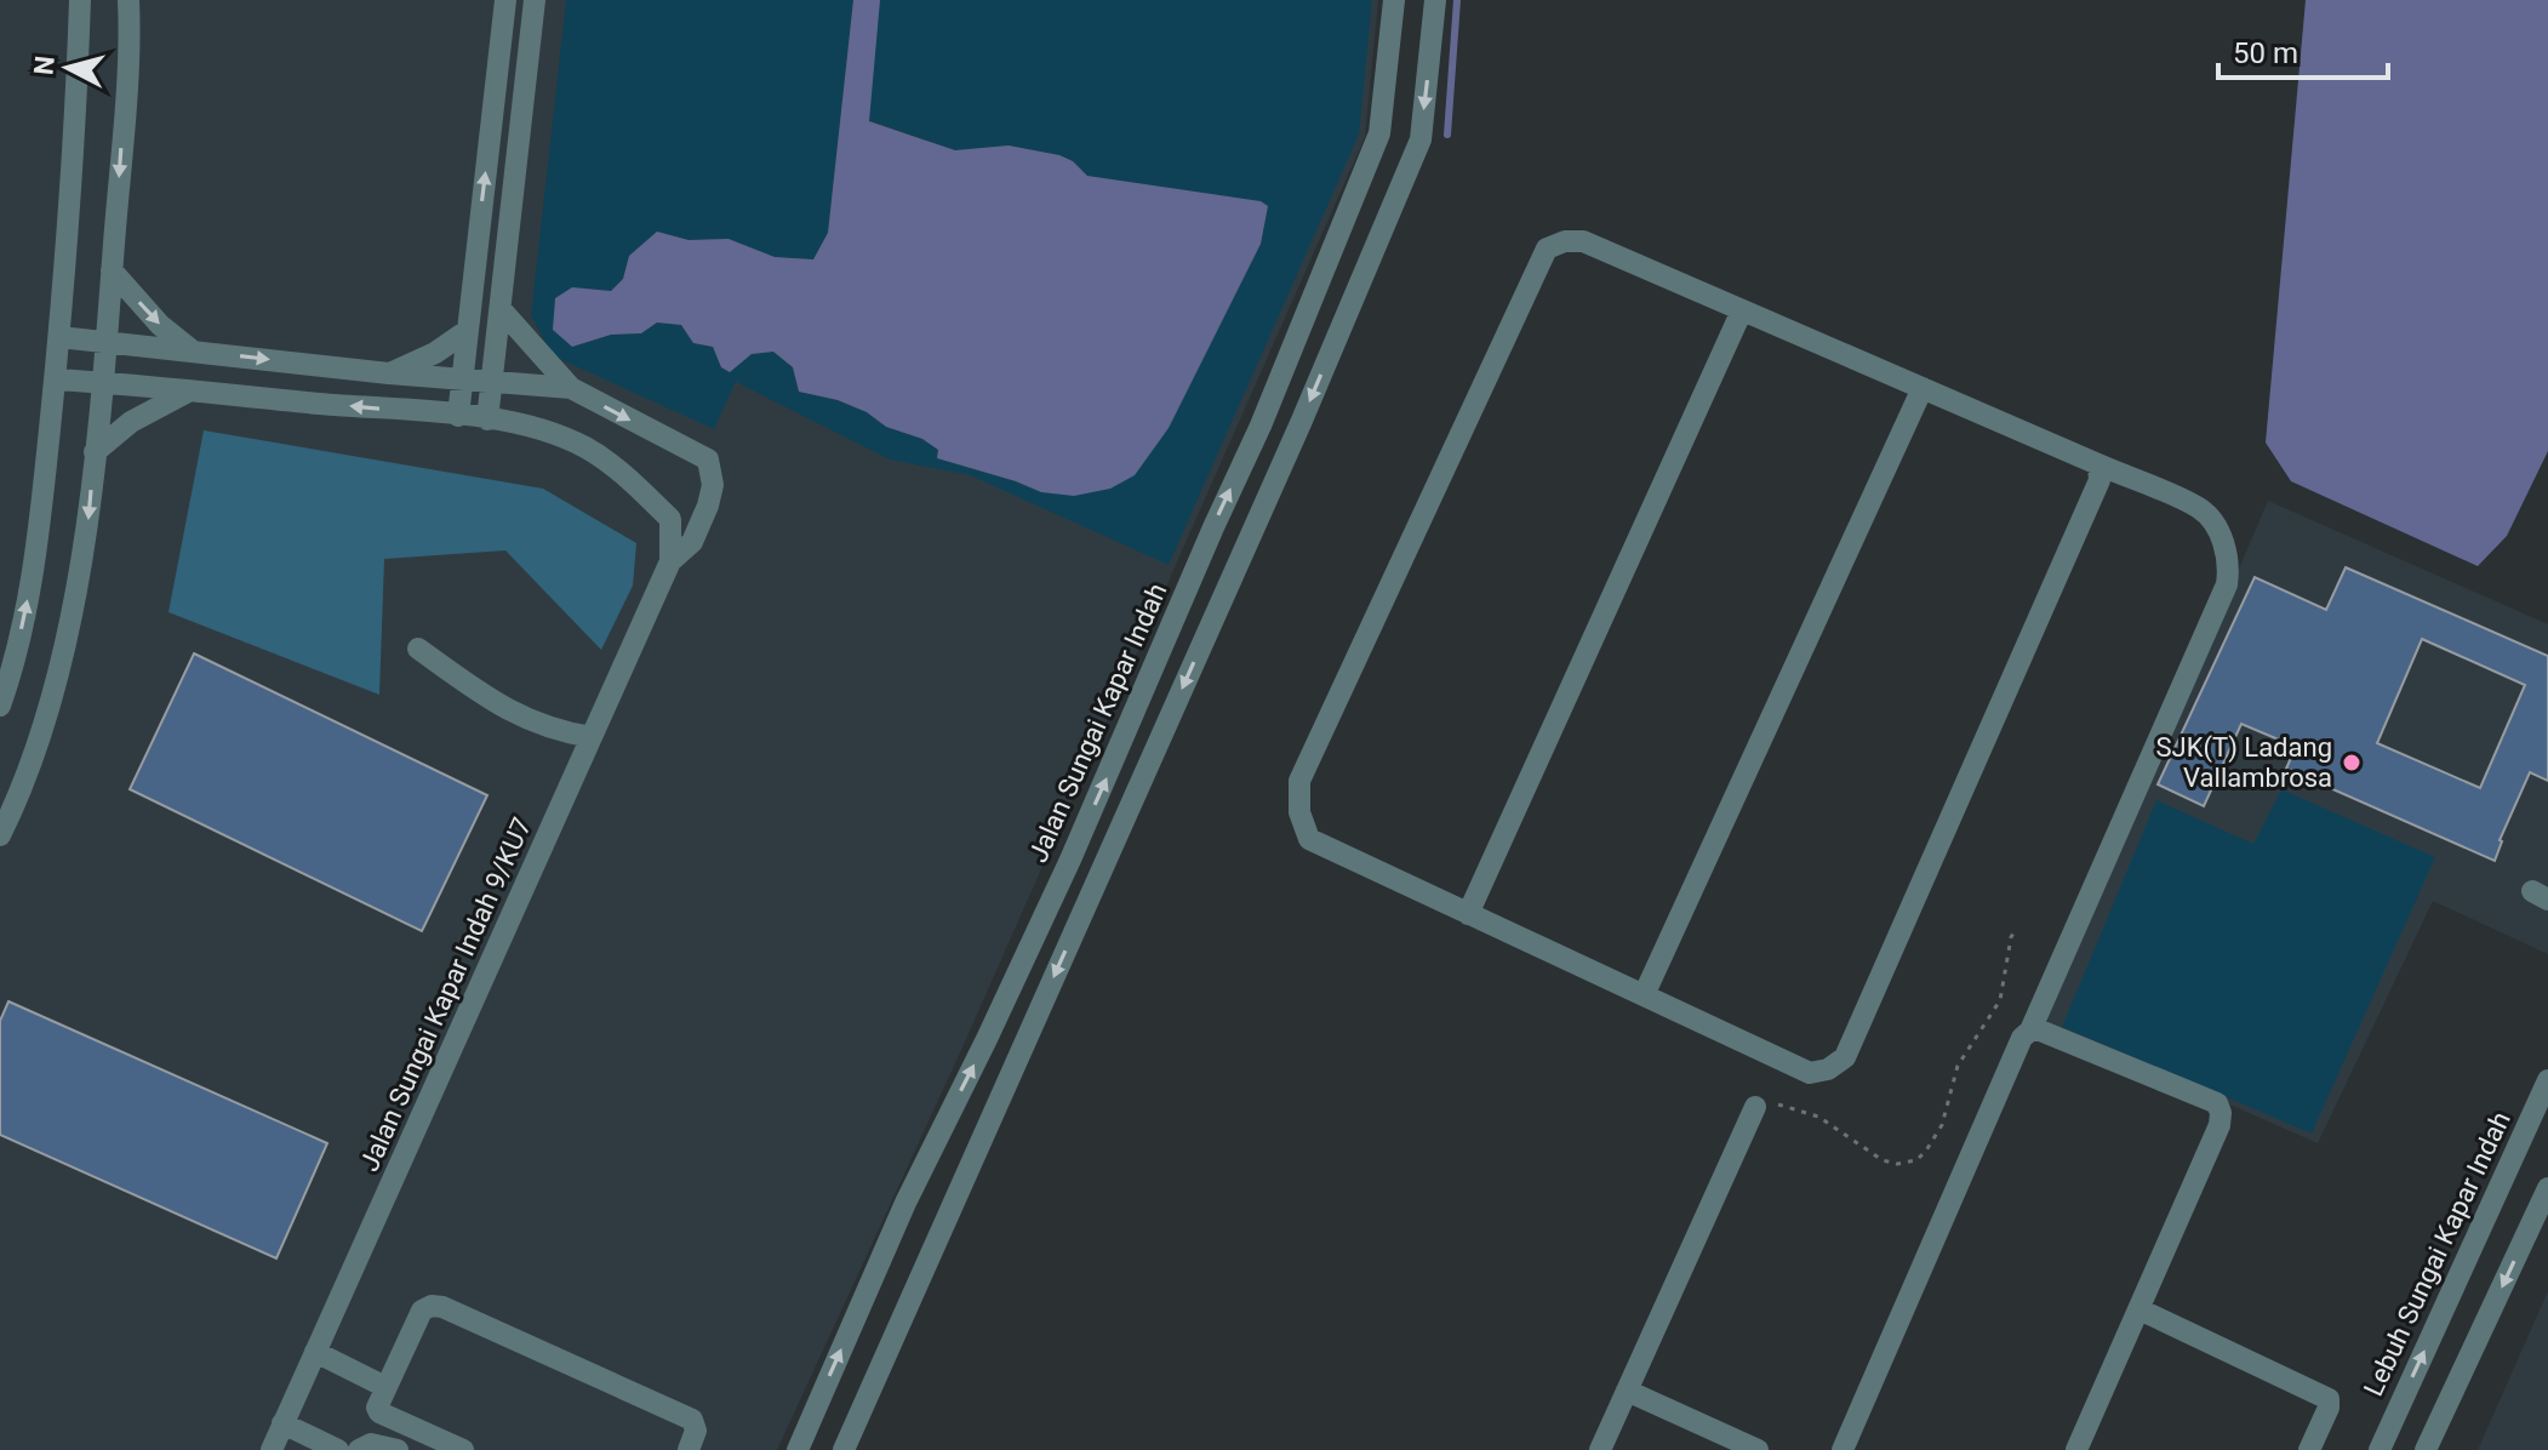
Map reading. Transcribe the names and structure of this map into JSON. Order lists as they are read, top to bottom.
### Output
{
  "streets": {
    "street": ["Jalan Sungai Kapar Indah", "Jalan Sungai Kapar Indah 9/KU7", "Lebuh Sungai Kapar Indah"]
  },
  "places": ["SJK(T) Ladang Vallambrosa"],
  "scale_bar": "50 m",
  "north": "left"
}
